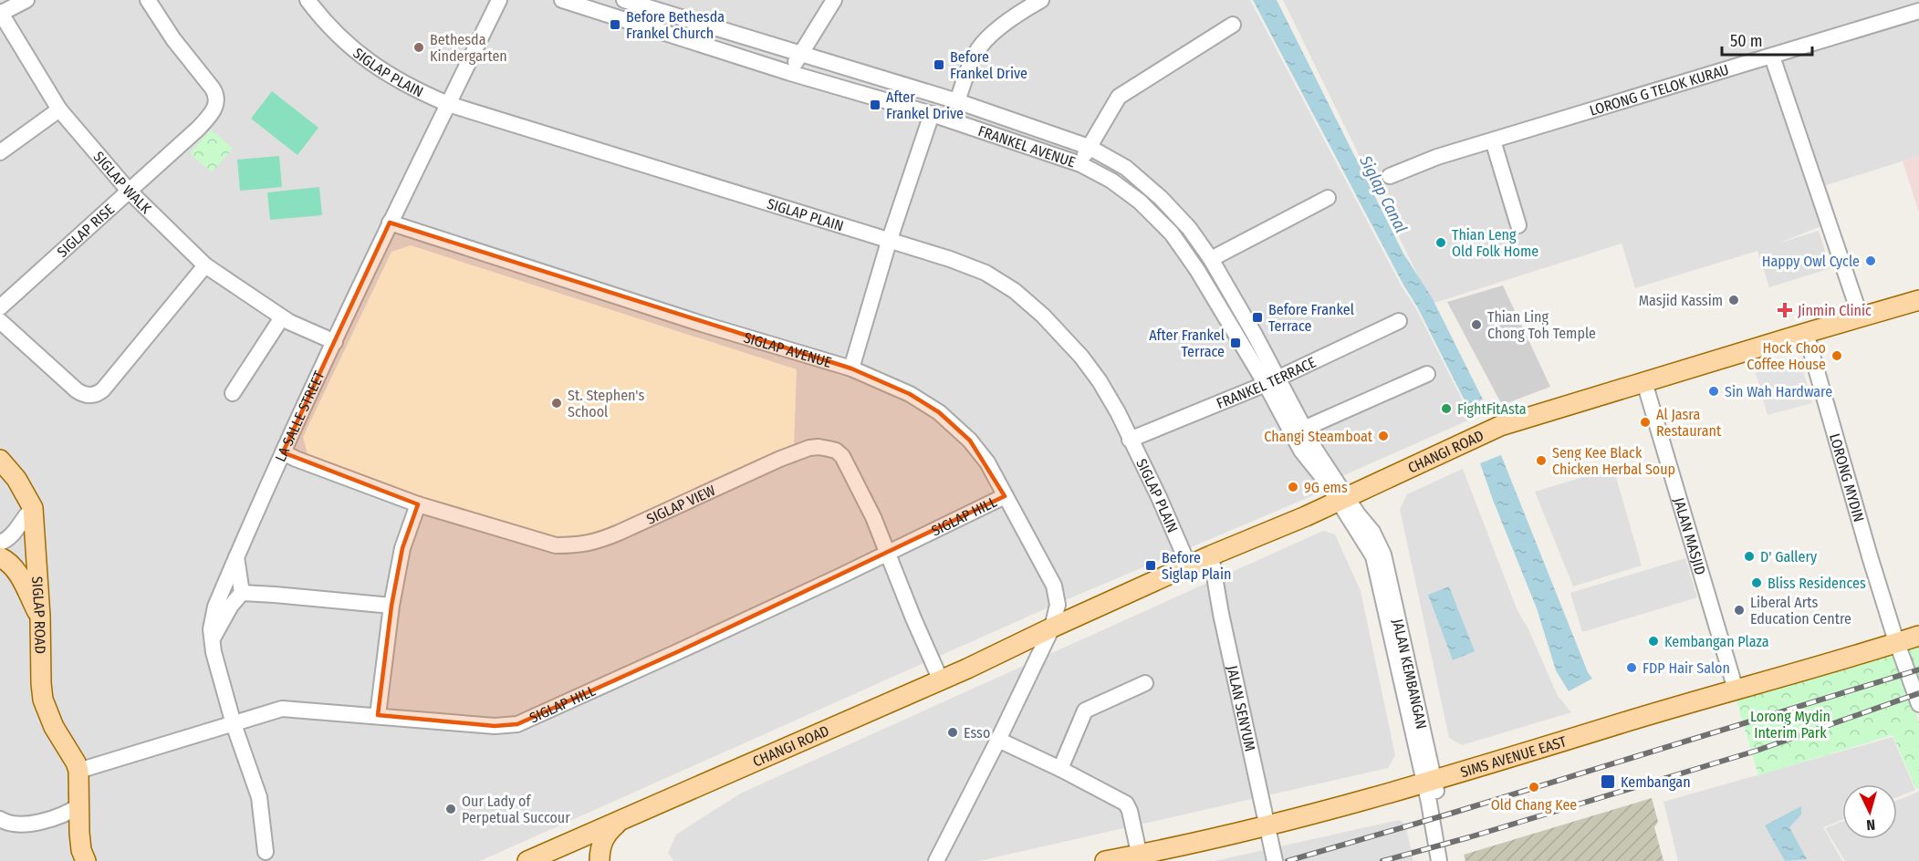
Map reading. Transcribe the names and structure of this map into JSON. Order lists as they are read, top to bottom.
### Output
{
  "streets": {
    "main road": ["CHANGI ROAD", "SIGLAP ROAD", "SIMS AVENUE EAST"],
    "street": [
      "SIGLAP PLAIN",
      "LORONG G TELOK KURAU",
      "FRANKEL AVENUE",
      "SIGLAP WALK",
      "SIGLAP RISE",
      "SIGLAP AVENUE",
      "FRANKEL TERRACE",
      "LA SALLE STREET",
      "LORONG MYDIN",
      "SIGLAP VIEW",
      "SIGLAP HILL",
      "JALAN MASJID",
      "JALAN KEMBANGAN",
      "JALAN SENYUM"
    ]
  },
  "crossings": [
    ["SIGLAP PLAIN", "FRANKEL TERRACE"],
    ["SIGLAP PLAIN", "LA SALLE STREET"],
    ["SIGLAP PLAIN", "CHANGI ROAD"],
    ["FRANKEL AVENUE", "FRANKEL TERRACE"],
    ["FRANKEL AVENUE", "CHANGI ROAD"],
    ["FRANKEL AVENUE", "JALAN KEMBANGAN"],
    ["SIGLAP WALK", "SIGLAP RISE"],
    ["SIGLAP WALK", "LA SALLE STREET"],
    ["SIGLAP AVENUE", "LA SALLE STREET"],
    ["SIGLAP AVENUE", "CHANGI ROAD"],
    ["SIGLAP AVENUE", "SIGLAP HILL"],
    ["LA SALLE STREET", "SIGLAP VIEW"],
    ["LA SALLE STREET", "SIGLAP HILL"],
    ["CHANGI ROAD", "LORONG MYDIN"],
    ["CHANGI ROAD", "SIGLAP VIEW"],
    ["CHANGI ROAD", "JALAN MASJID"],
    ["CHANGI ROAD", "JALAN KEMBANGAN"],
    ["CHANGI ROAD", "JALAN SENYUM"],
    ["LORONG MYDIN", "SIMS AVENUE EAST"],
    ["SIGLAP VIEW", "SIGLAP HILL"],
    ["SIGLAP HILL", "SIGLAP ROAD"],
    ["JALAN MASJID", "SIMS AVENUE EAST"],
    ["JALAN KEMBANGAN", "SIMS AVENUE EAST"],
    ["JALAN SENYUM", "SIMS AVENUE EAST"]
  ],
  "water": ["Siglap Canal"],
  "parks": ["Lorong Mydin Interim Park"],
  "places": {
    "transit": [
      "Before Bethesda Frankel Church",
      "Before Frankel Drive",
      "After Frankel Drive",
      "Before Frankel Terrace",
      "After Frankel Terrace",
      "Before Siglap Plain",
      "Kembangan"
    ],
    "other": [
      "Bethesda Kindergarten",
      "Thian Leng Old Folk Home",
      "Happy Owl Cycle",
      "Masjid Kassim",
      "Thian Ling Chong Toh Temple",
      "Hock Choo Coffee House",
      "Sin Wah Hardware",
      "St. Stephen's School",
      "FightFitAsta",
      "Al Jasra Restaurant",
      "Changi Steamboat",
      "Seng Kee Black Chicken Herbal Soup",
      "9G ems",
      "D' Gallery",
      "Bliss Residences",
      "Liberal Arts Education Centre",
      "Kembangan Plaza",
      "FDP Hair Salon",
      "Esso",
      "Old Chang Kee",
      "Our Lady of Perpetual Succour"
    ],
    "health": ["Jinmin Clinic"]
  },
  "scale_bar": "50 m",
  "north": "bottom"
}
